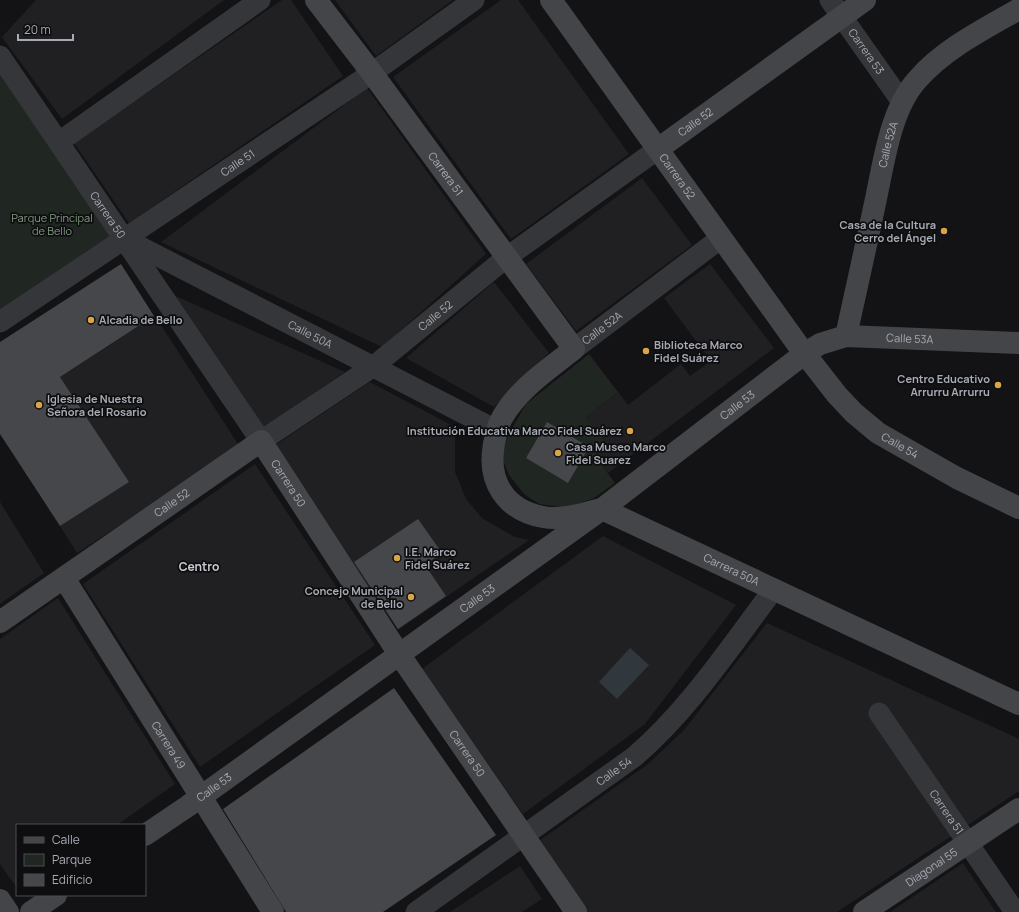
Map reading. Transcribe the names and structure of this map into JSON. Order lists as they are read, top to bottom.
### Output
{
  "streets": {
    "main road": [
      "Calle 52",
      "Calle 52A",
      "Carrera 51",
      "Carrera 52",
      "Carrera 50",
      "Calle 53A",
      "Calle 53",
      "Calle 54",
      "Carrera 50A",
      "Carrera 49",
      "Diagonal 55"
    ],
    "street": ["Carrera 53", "Calle 51", "Calle 50A"]
  },
  "crossings": [
    ["Carrera 53", "Calle 52"],
    ["Carrera 53", "Calle 52A"],
    ["Calle 52", "Carrera 51"],
    ["Calle 52", "Carrera 52"],
    ["Calle 52", "Carrera 50"],
    ["Calle 52", "Calle 50A"],
    ["Calle 52", "Carrera 49"],
    ["Calle 52A", "Carrera 51"],
    ["Calle 52A", "Carrera 52"],
    ["Calle 52A", "Calle 50A"],
    ["Calle 52A", "Calle 53A"],
    ["Calle 51", "Carrera 51"],
    ["Calle 51", "Carrera 50"],
    ["Calle 51", "Calle 50A"],
    ["Carrera 51", "Diagonal 55"],
    ["Carrera 52", "Calle 53A"],
    ["Carrera 52", "Calle 53"],
    ["Carrera 52", "Calle 54"],
    ["Carrera 50", "Calle 50A"],
    ["Carrera 50", "Calle 53"],
    ["Carrera 50", "Calle 54"],
    ["Calle 53A", "Calle 53"],
    ["Calle 53A", "Calle 54"],
    ["Calle 53", "Calle 54"],
    ["Calle 53", "Carrera 50A"],
    ["Calle 53", "Carrera 49"],
    ["Calle 54", "Carrera 50A"]
  ],
  "districts": ["Centro"],
  "parks": ["Parque Principal de Bello"],
  "places": [
    "Casa de la Cultura Cerro del Ángel",
    "Alcadia de Bello",
    "Biblioteca Marco Fidel Suárez",
    "Centro Educativo Arrurru Arrurru",
    "Iglesia de Nuestra Señora del Rosario",
    "Institución Educativa Marco Fidel Suárez",
    "Casa Museo Marco Fidel Suarez",
    "I.E. Marco Fidel Suárez",
    "Concejo Municipal de Bello"
  ],
  "legend": ["Calle", "Parque", "Edificio"],
  "scale_bar": "20 m"
}
